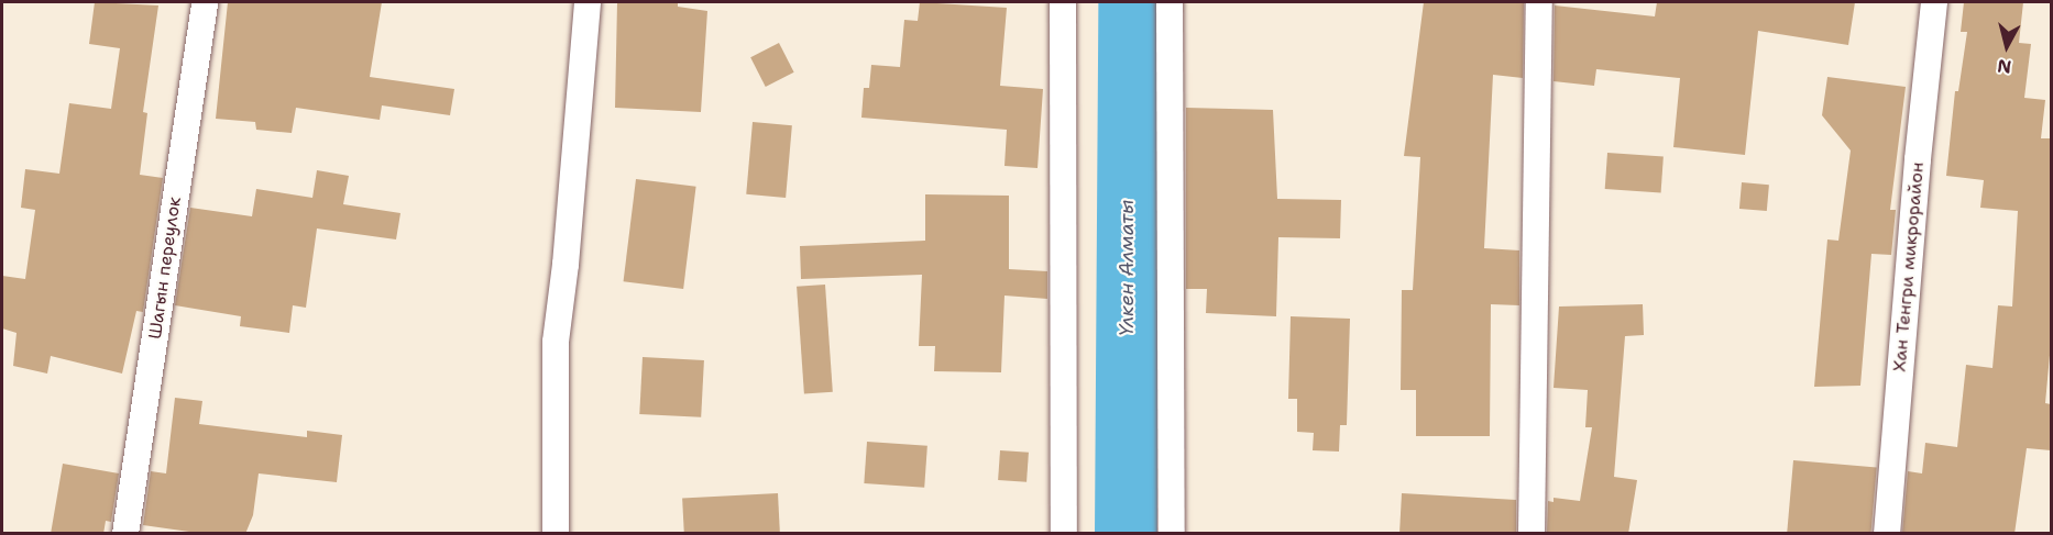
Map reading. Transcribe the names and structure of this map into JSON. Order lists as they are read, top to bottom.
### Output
{
  "streets": {
    "street": ["Хан Тенгри микрорайон", "Шагын переулок"]
  },
  "water": ["Үлкен Алматы"],
  "north": "bottom"
}
